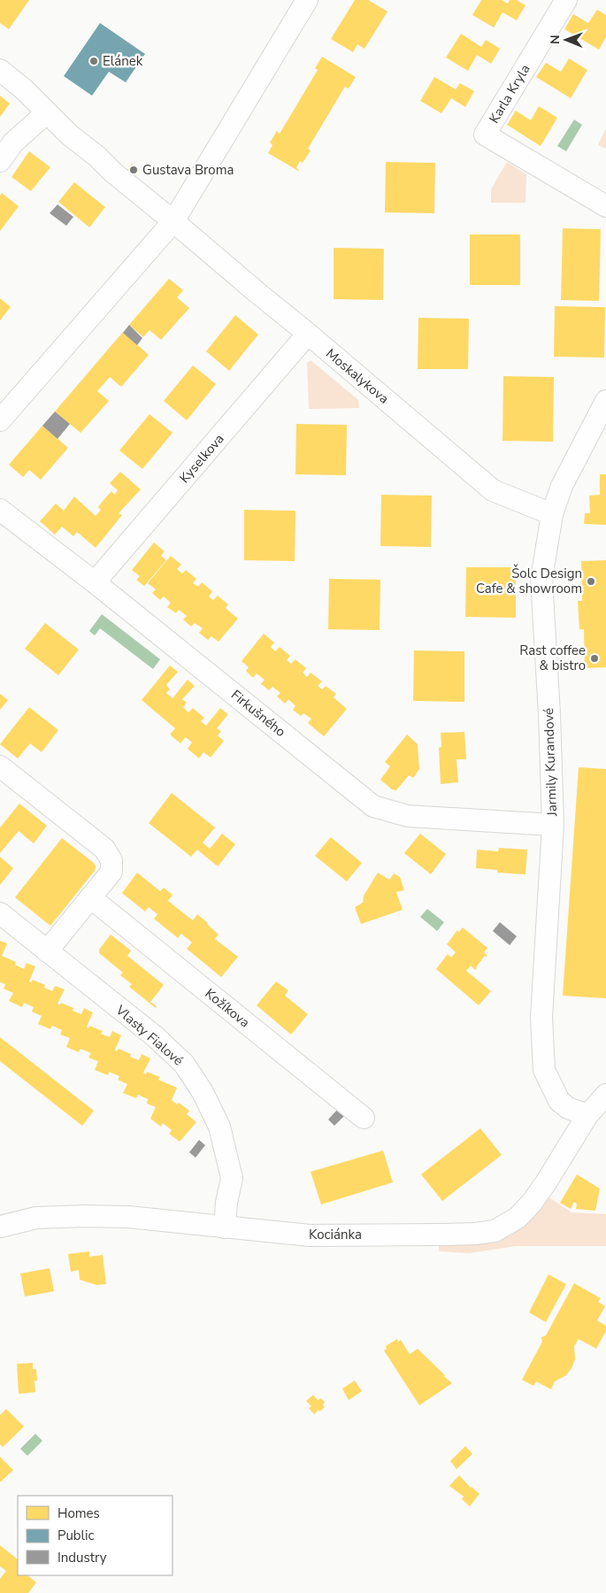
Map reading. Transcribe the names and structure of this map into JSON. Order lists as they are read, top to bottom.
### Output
{
  "streets": {
    "street": [
      "Karla Kryla",
      "Moskalykova",
      "Kyselkova",
      "Firkušného",
      "Jarmily Kurandové",
      "Kožíkova",
      "Vlasty Fialové",
      "Kociánka"
    ]
  },
  "crossings": [
    ["Moskalykova", "Kyselkova"],
    ["Moskalykova", "Jarmily Kurandové"],
    ["Kyselkova", "Firkušného"],
    ["Firkušného", "Jarmily Kurandové"],
    ["Jarmily Kurandové", "Kociánka"],
    ["Vlasty Fialové", "Kociánka"]
  ],
  "places": [
    "Elánek",
    "Gustava Broma",
    "Šolc Design Cafe & showroom",
    "Rast coffee & bistro"
  ],
  "legend": ["Homes", "Public", "Industry"],
  "north": "left"
}
